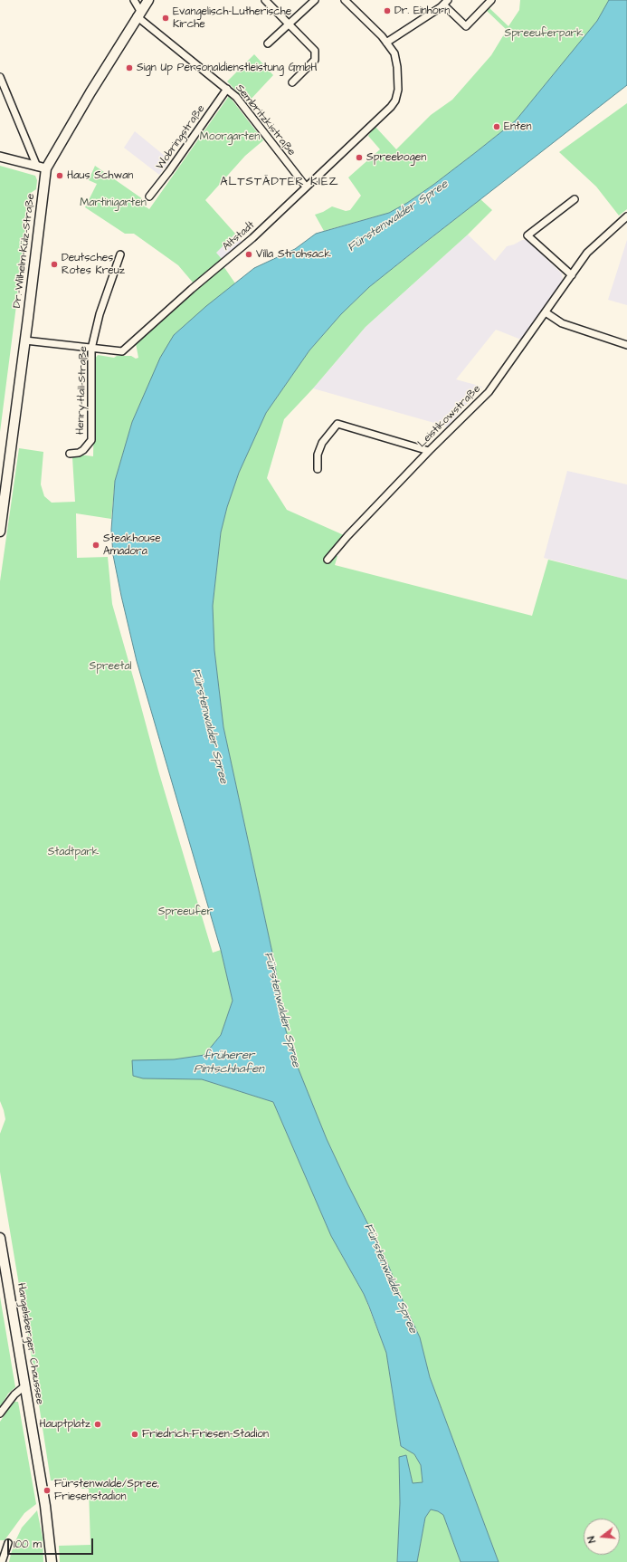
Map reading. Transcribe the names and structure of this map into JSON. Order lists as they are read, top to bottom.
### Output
{
  "streets": {
    "main road": ["Dr.-Wilhelm-Külz-Straße", "Hangelsberger Chaussee"],
    "street": [
      "Sembritzkistraße",
      "Wobringstraße",
      "Altstadt",
      "Henry-Hall-Straße",
      "Leistikowstraße"
    ]
  },
  "crossings": [
    ["Sembritzkistraße", "Wobringstraße"],
    ["Sembritzkistraße", "Altstadt"],
    ["Sembritzkistraße", "Dr.-Wilhelm-Külz-Straße"],
    ["Altstadt", "Dr.-Wilhelm-Külz-Straße"],
    ["Altstadt", "Henry-Hall-Straße"]
  ],
  "districts": ["ALTSTÄDTER KIEZ"],
  "water": ["Fürstenwalder Spree", "früherer Pintschhafen"],
  "parks": [
    "Spreeuferpark",
    "Moorgarten",
    "Martinigarten",
    "Spreetal",
    "Stadtpark",
    "Spreeufer"
  ],
  "places": [
    "Dr. Einhorn",
    "Evangelisch-Lutherische Kirche",
    "Sign Up Personaldienstleistung GmbH",
    "Enten",
    "Spreebogen",
    "Haus Schwan",
    "Villa Strohsack",
    "Deutsches Rotes Kreuz",
    "Steakhouse Amadora",
    "Hauptplatz",
    "Friedrich-Friesen-Stadion",
    "Fürstenwalde/Spree, Friesenstadion"
  ],
  "scale_bar": "100 m",
  "north": "left"
}
